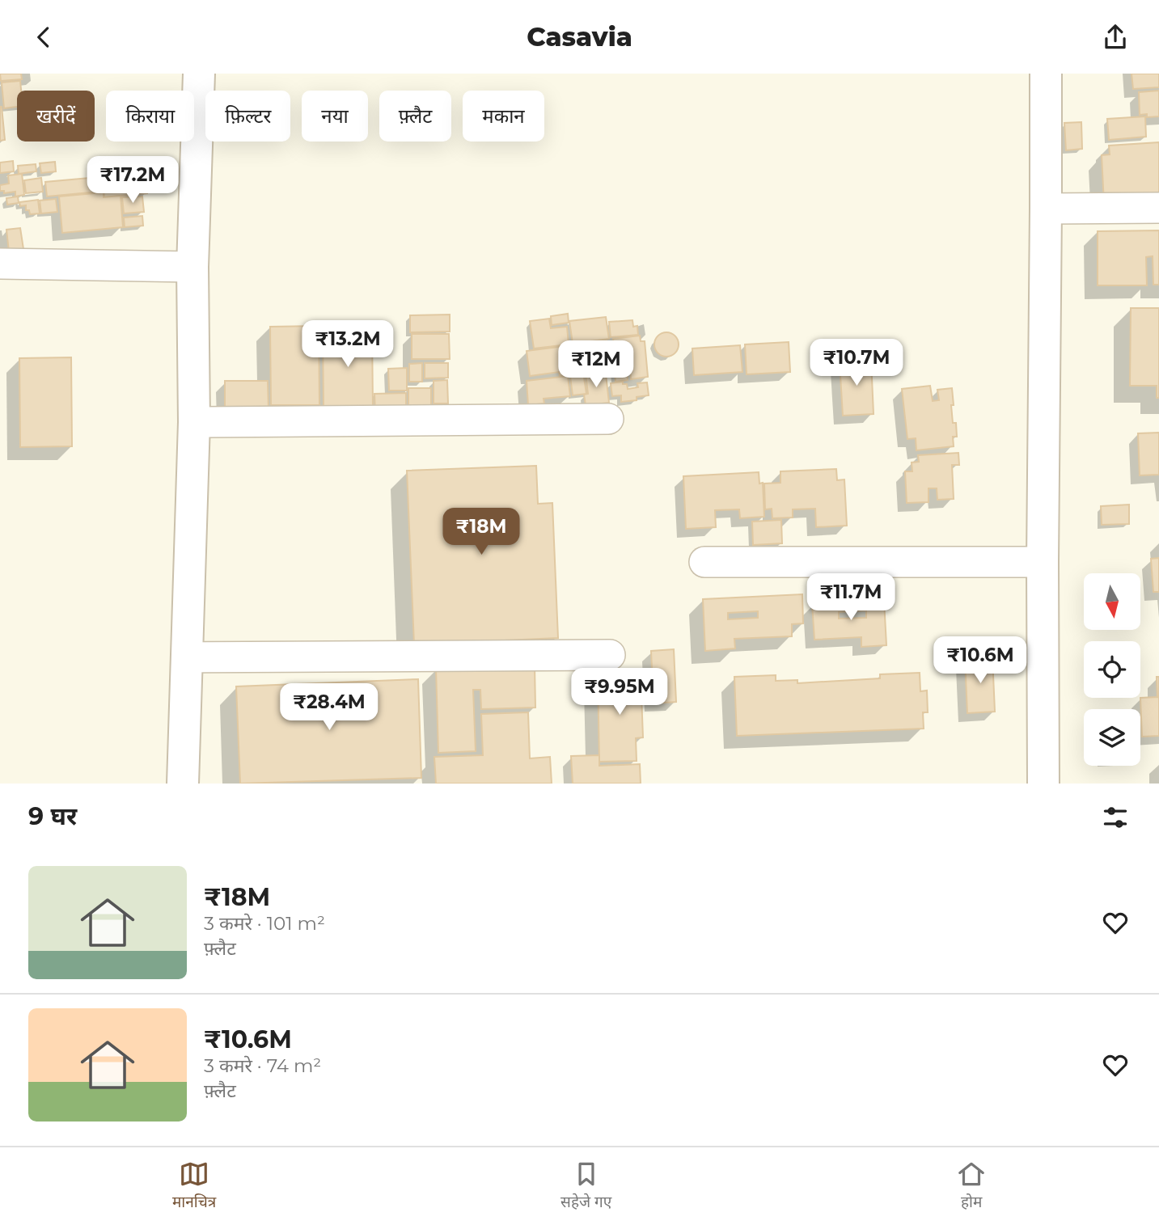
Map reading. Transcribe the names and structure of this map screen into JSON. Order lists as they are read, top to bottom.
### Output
{
  "north": "bottom",
  "page": {
    "header": "Casavia",
    "chip": [
      "खरीदें",
      "किराया",
      "फ़िल्टर",
      "नया",
      "फ़्लैट",
      "मकान"
    ],
    "price": [
      "₹17.2M",
      "₹13.2M",
      "₹10.7M",
      "₹12M",
      "₹18M",
      "₹11.7M",
      "₹10.6M",
      "₹9.95M",
      "₹28.4M"
    ],
    "heading": "9 घर",
    "list": [
      {
        "name": "₹18M",
        "note": "3 कमरे · 101 m² · फ़्लैट"
      },
      {
        "name": "₹10.6M",
        "note": "3 कमरे · 74 m² · फ़्लैट"
      }
    ],
    "tabs": ["मानचित्र", "सहेजे गए", "होम"]
  }
}
